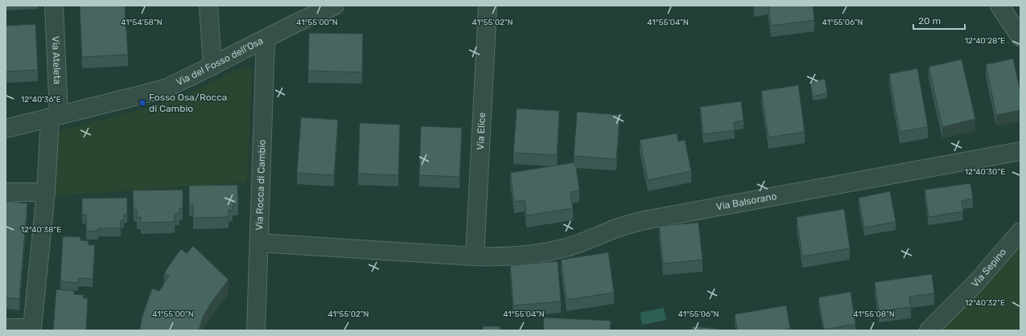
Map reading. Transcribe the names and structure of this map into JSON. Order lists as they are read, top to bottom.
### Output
{
  "streets": {
    "street": [
      "Via Ateleta",
      "Via del Fosso dell'Osa",
      "Via Elice",
      "Via Rocca di Cambio",
      "Via Balsorano",
      "Via Sepino"
    ]
  },
  "crossings": [
    ["Via Ateleta", "Via del Fosso dell'Osa"],
    ["Via del Fosso dell'Osa", "Via Rocca di Cambio"],
    ["Via Elice", "Via Balsorano"],
    ["Via Rocca di Cambio", "Via Balsorano"]
  ],
  "places": {
    "transit": ["Fosso Osa/Rocca di Cambio"]
  },
  "scale_bar": "20 m",
  "coordinates": [
    "41°55'00\"N",
    "41°55'02\"N",
    "41°55'04\"N",
    "41°55'06\"N",
    "41°54'58\"N",
    "12°40'28\"E",
    "12°40'36\"E",
    "12°40'30\"E",
    "12°40'38\"E",
    "12°40'32\"E",
    "41°55'08\"N"
  ]
}
